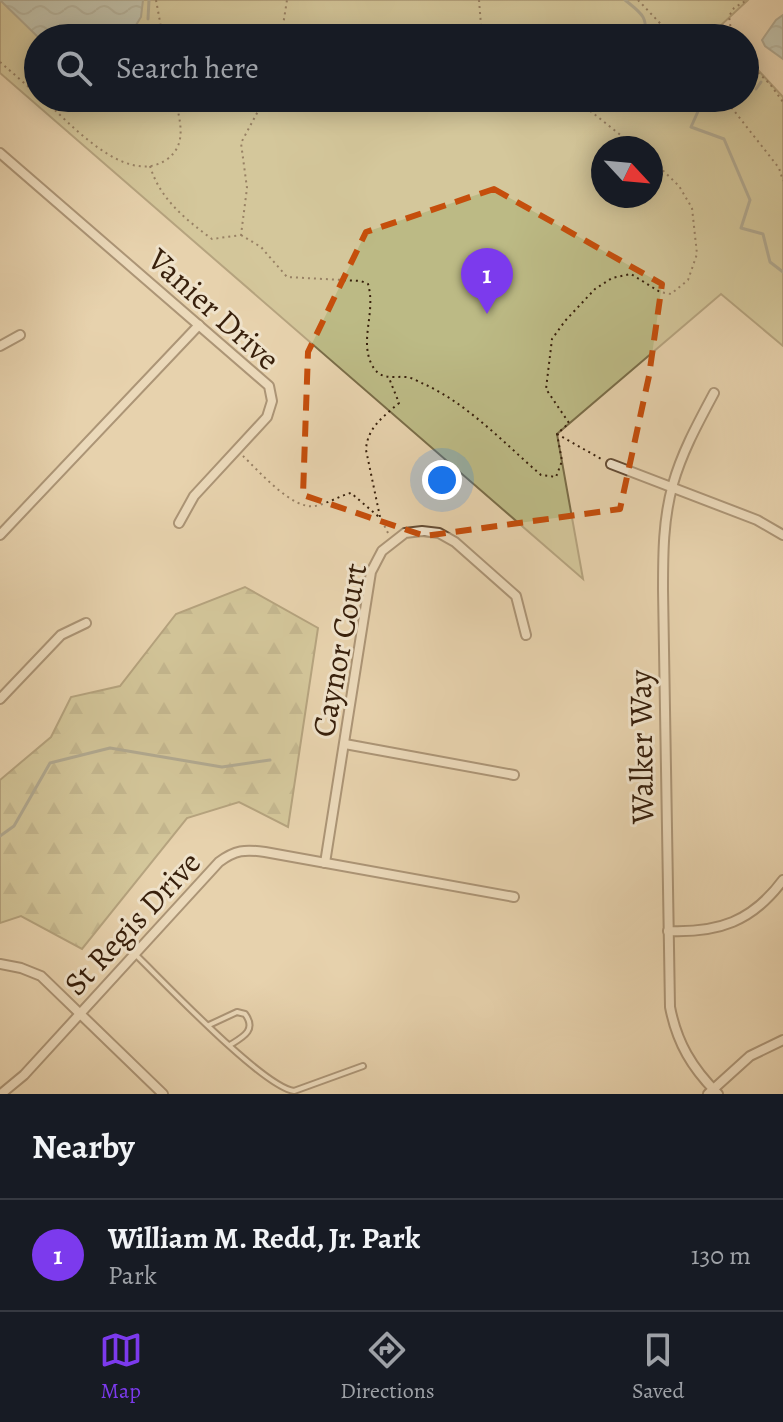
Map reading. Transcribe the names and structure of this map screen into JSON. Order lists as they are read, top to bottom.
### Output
{
  "streets": {
    "street": [
      "Vanier Drive",
      "Caynor Court",
      "Walker Way",
      "St Regis Drive"
    ]
  },
  "crossings": [
    ["Caynor Court", "St Regis Drive"]
  ],
  "north": "bottom right",
  "page": {
    "search": "Search here",
    "pins": "1",
    "heading": "Nearby",
    "list": [
      {
        "mark": "1",
        "name": "William M. Redd, Jr. Park",
        "note": "Park",
        "value": "130 m"
      }
    ],
    "nav": ["Map", "Directions", "Saved"]
  }
}
